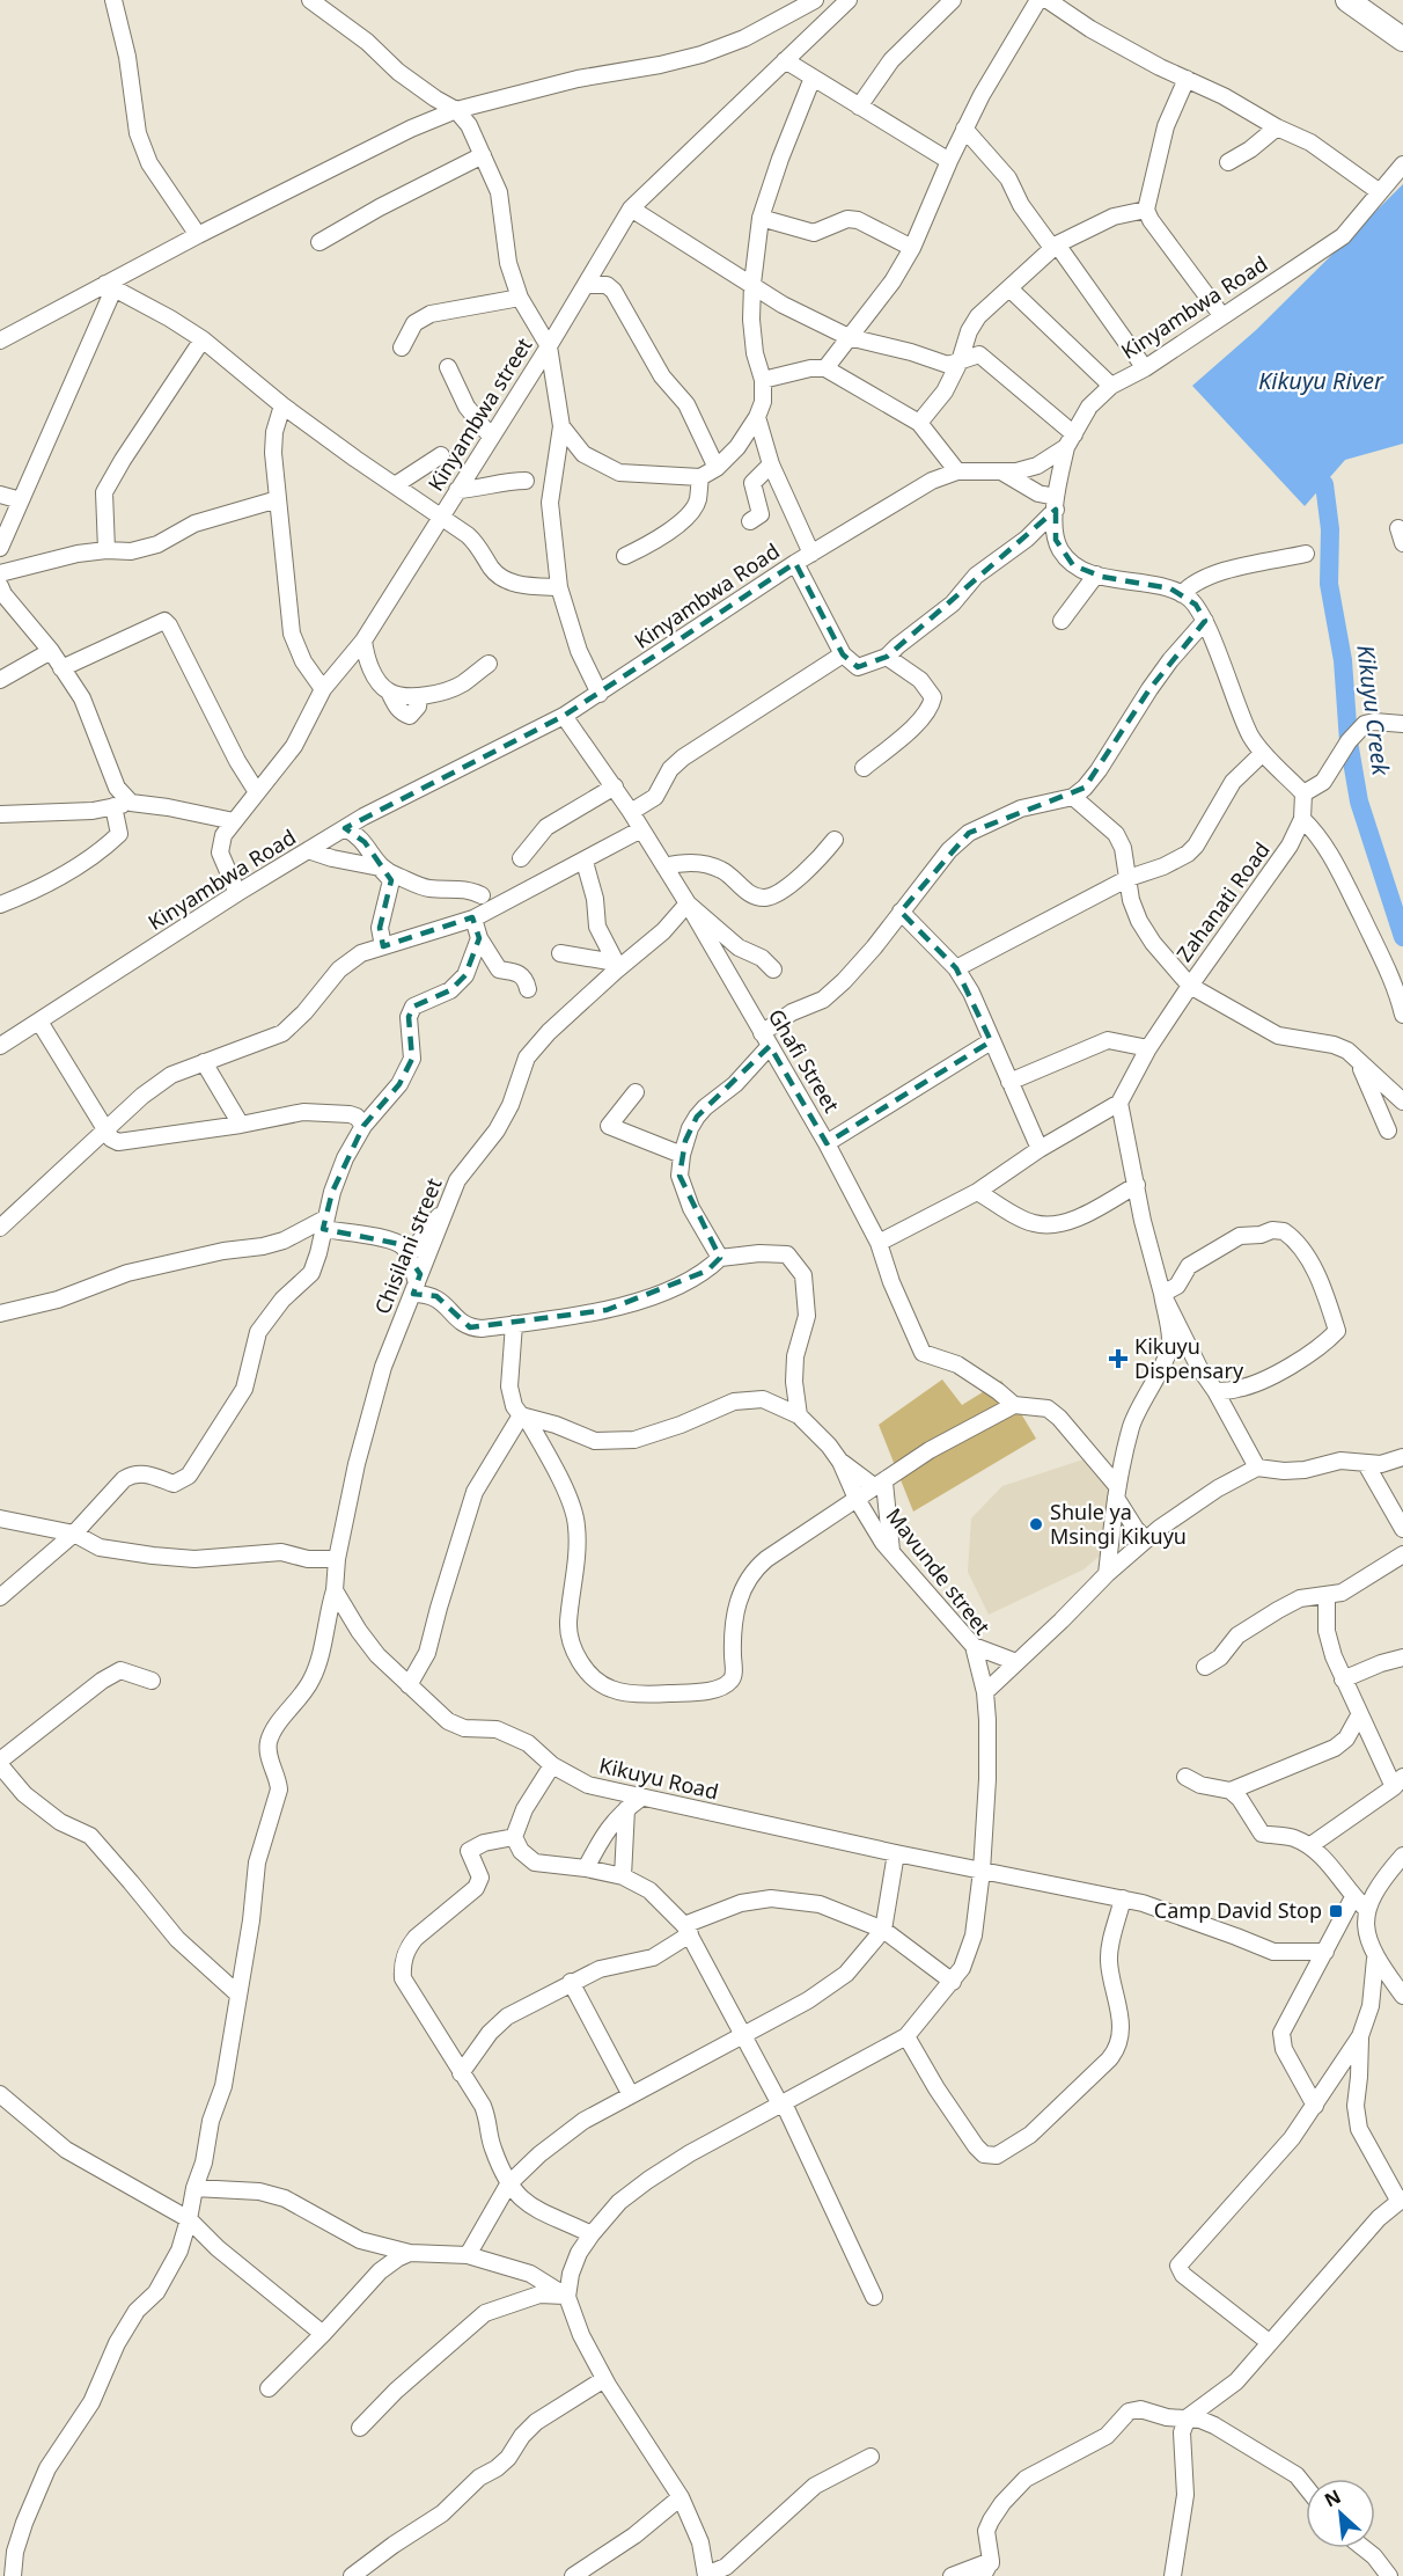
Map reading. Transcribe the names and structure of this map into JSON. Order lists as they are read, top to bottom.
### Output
{
  "streets": {
    "street": [
      "Kinyambwa Road",
      "Kinyambwa street",
      "Zahanati Road",
      "Ghafi Street",
      "Chisilani street",
      "Mavunde street",
      "Kikuyu Road"
    ]
  },
  "crossings": [
    ["Kinyambwa Road", "Kinyambwa street"],
    ["Ghafi Street", "Chisilani street"],
    ["Ghafi Street", "Mavunde street"],
    ["Mavunde street", "Kikuyu Road"]
  ],
  "water": ["Kikuyu River", "Kikuyu Creek"],
  "places": {
    "health": ["Kikuyu Dispensary"],
    "other": ["Shule ya Msingi Kikuyu"],
    "transit": ["Camp David Stop"]
  },
  "north": "top left"
}
